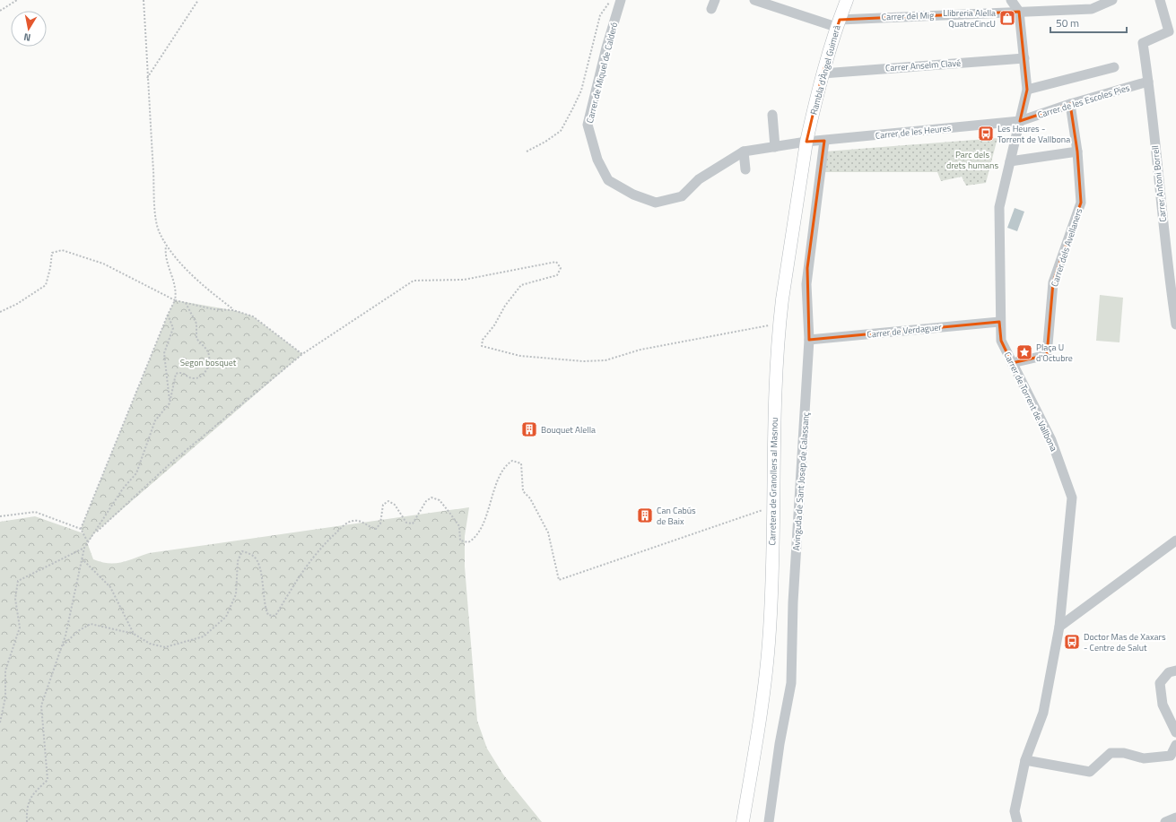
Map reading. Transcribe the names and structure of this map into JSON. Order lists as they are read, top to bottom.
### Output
{
  "streets": {
    "main road": ["Rambla d'Àngel Guimerà", "Carretera de Granollers al Masnou"],
    "street": [
      "Carrer del Mig",
      "Carrer Anselm Clavé",
      "Carrer de Miquel de Calderó",
      "Carrer de les Escoles Pies",
      "Carrer de les Heures",
      "Carrer Antoni Borrell",
      "Carrer dels Avellaners",
      "Carrer de Verdaguer",
      "Carrer de Torrent de Vallbona",
      "Avinguda de Sant Josep de Calassanç"
    ]
  },
  "crossings": [
    ["Carrer del Mig", "Rambla d'Àngel Guimerà"],
    ["Carrer del Mig", "Carrer de Torrent de Vallbona"],
    ["Carrer Anselm Clavé", "Rambla d'Àngel Guimerà"],
    ["Carrer Anselm Clavé", "Carrer de Torrent de Vallbona"],
    ["Rambla d'Àngel Guimerà", "Carrer de Miquel de Calderó"],
    ["Rambla d'Àngel Guimerà", "Carrer de les Heures"],
    ["Rambla d'Àngel Guimerà", "Carretera de Granollers al Masnou"],
    ["Carrer de Miquel de Calderó", "Carrer de les Heures"],
    ["Carrer de Miquel de Calderó", "Carretera de Granollers al Masnou"],
    ["Carrer de les Escoles Pies", "Carrer de les Heures"],
    ["Carrer de les Escoles Pies", "Carrer Antoni Borrell"],
    ["Carrer de les Escoles Pies", "Carrer dels Avellaners"],
    ["Carrer de les Escoles Pies", "Carrer de Torrent de Vallbona"],
    ["Carrer de les Heures", "Carrer de Torrent de Vallbona"],
    ["Carrer de les Heures", "Carretera de Granollers al Masnou"],
    ["Carrer de les Heures", "Avinguda de Sant Josep de Calassanç"],
    ["Carrer dels Avellaners", "Carrer de Torrent de Vallbona"],
    ["Carrer de Verdaguer", "Carrer de Torrent de Vallbona"],
    ["Carrer de Verdaguer", "Avinguda de Sant Josep de Calassanç"]
  ],
  "parks": ["Parc dels drets humans", "Segon bosquet"],
  "places": {
    "shop": ["Llibreria Alella QuatreCincU"],
    "bus stop": ["Les Heures - Torrent de Vallbona", "Doctor Mas de Xaxars - Centre de Salut"],
    "place": ["Plaça U d'Octubre"],
    "building": ["Bouquet Alella", "Can Cabús de Baix"]
  },
  "scale_bar": "50 m",
  "north": "bottom"
}
